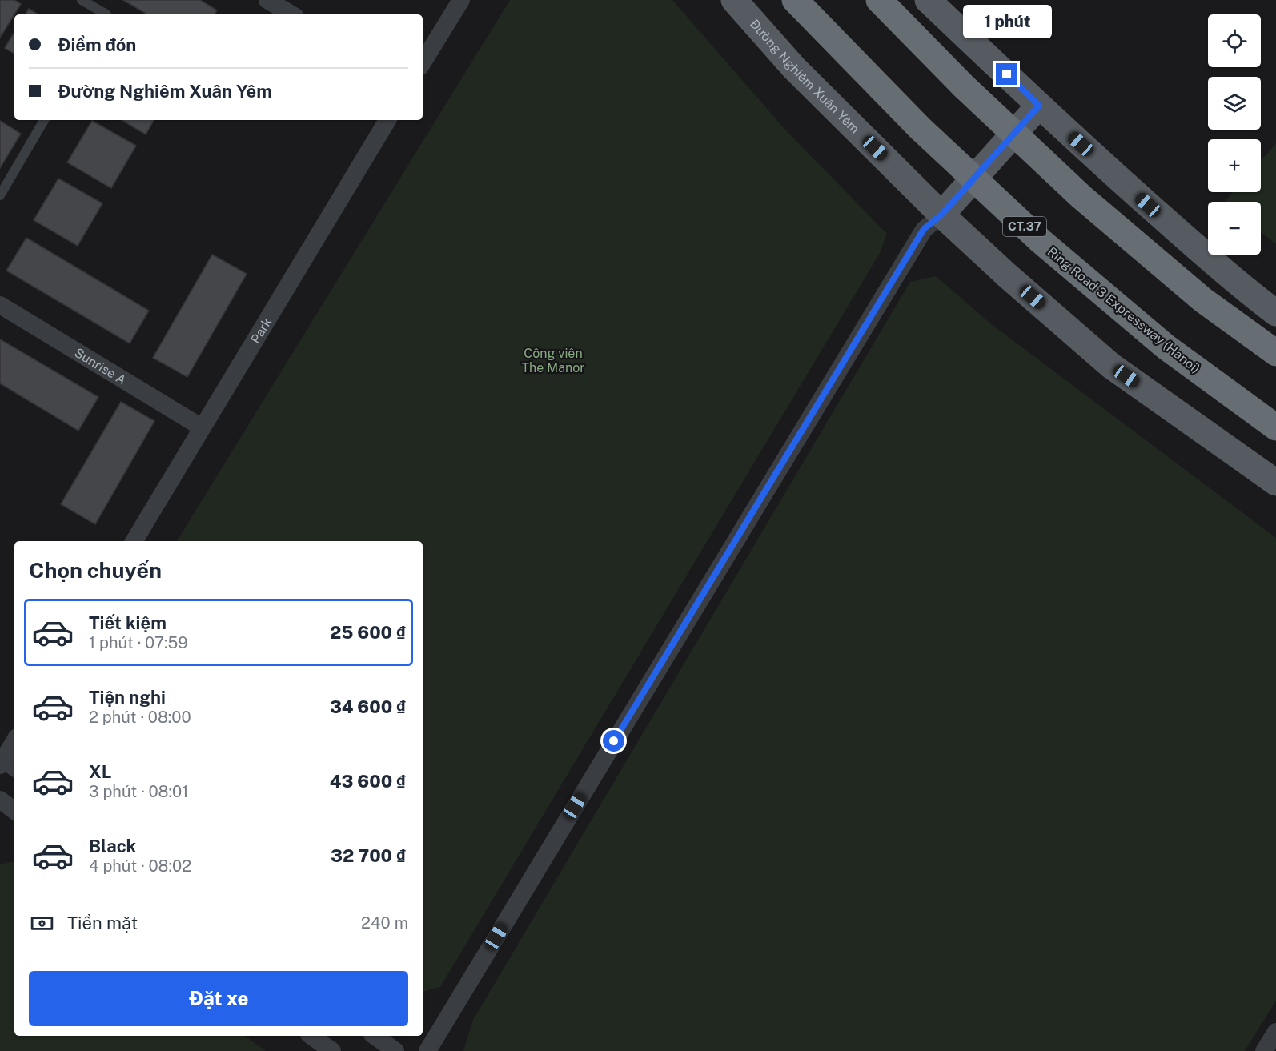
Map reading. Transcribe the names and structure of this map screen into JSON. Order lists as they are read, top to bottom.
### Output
{
  "streets": {
    "highway": ["CT.37", "Ring Road 3 Expressway (Hanoi)"],
    "main road": ["Đường Nghiêm Xuân Yêm"],
    "street": ["Park", "Sunrise A"]
  },
  "crossings": [
    ["Park", "Sunrise A"]
  ],
  "parks": ["Công viên The Manor"],
  "page": {
    "bubble": "1 phút",
    "map_buttons": ["+", "−"],
    "banner": ["Điểm đón", "Đường Nghiêm Xuân Yêm"],
    "heading": "Chọn chuyến",
    "list": [
      {
        "name": "Tiết kiệm",
        "note": "1 phút · 07:59",
        "value": "25 600 ₫"
      },
      {
        "name": "Tiện nghi",
        "note": "2 phút · 08:00",
        "value": "34 600 ₫"
      },
      {
        "name": "XL",
        "note": "3 phút · 08:01",
        "value": "43 600 ₫"
      },
      {
        "name": "Black",
        "note": "4 phút · 08:02",
        "value": "32 700 ₫"
      }
    ],
    "pay": ["Tiền mặt", "240 m"],
    "buttons": "Đặt xe"
  }
}
